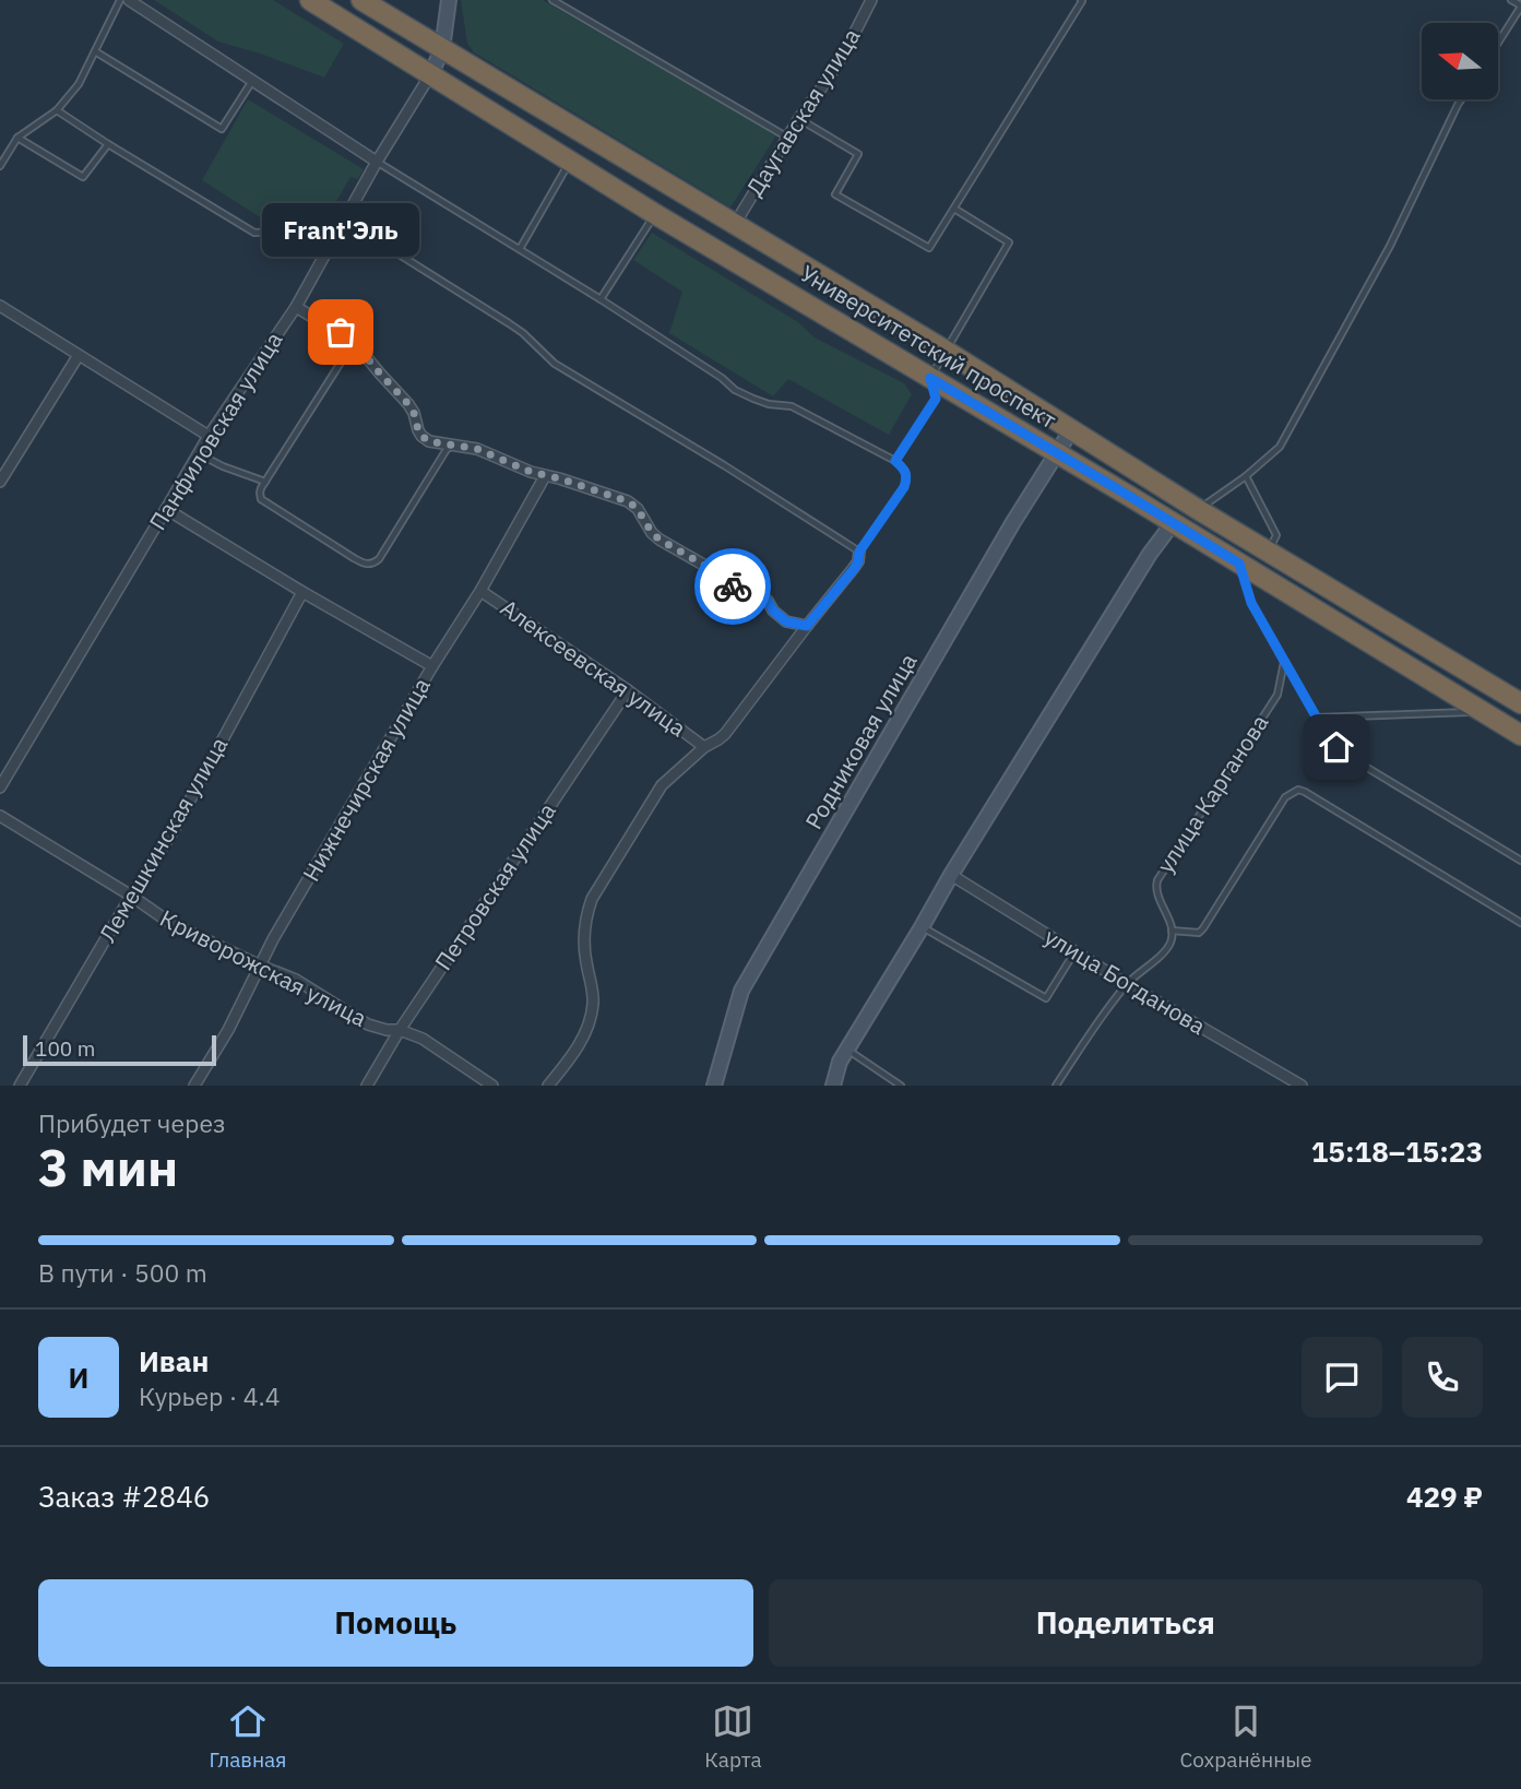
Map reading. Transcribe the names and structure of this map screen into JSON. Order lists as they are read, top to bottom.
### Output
{
  "streets": {
    "highway": ["Университетский проспект"],
    "main road": ["Родниковая улица"],
    "street": [
      "Даугавская улица",
      "Панфиловская улица",
      "Алексеевская улица",
      "Нижнечирская улица",
      "Лемешкинская улица",
      "Петровская улица",
      "Криворожская улица",
      "улица Богданова"
    ],
    "lane": ["улица Карганова"]
  },
  "crossings": [
    ["Даугавская улица", "Университетский проспект"],
    ["Университетский проспект", "Панфиловская улица"],
    ["Университетский проспект", "Родниковая улица"],
    ["Алексеевская улица", "Нижнечирская улица"],
    ["Алексеевская улица", "Петровская улица"],
    ["Нижнечирская улица", "Криворожская улица"],
    ["Лемешкинская улица", "Криворожская улица"],
    ["Петровская улица", "Криворожская улица"]
  ],
  "places": ["Frant'Эль"],
  "scale_bar": "100 m",
  "north": "left",
  "page": {
    "bubble": "Frant'Эль",
    "scale": "100 m",
    "heading": ["3 мин", "Прибудет через", "15:18–15:23"],
    "panel": [
      "Иван",
      "Курьер · 4.4",
      "Заказ #2846",
      "429 ₽"
    ],
    "bar": "В пути · 500 m",
    "round": "И",
    "buttons": ["Помощь", "Поделиться"],
    "tabs": ["Главная", "Карта", "Сохранённые"]
  }
}
